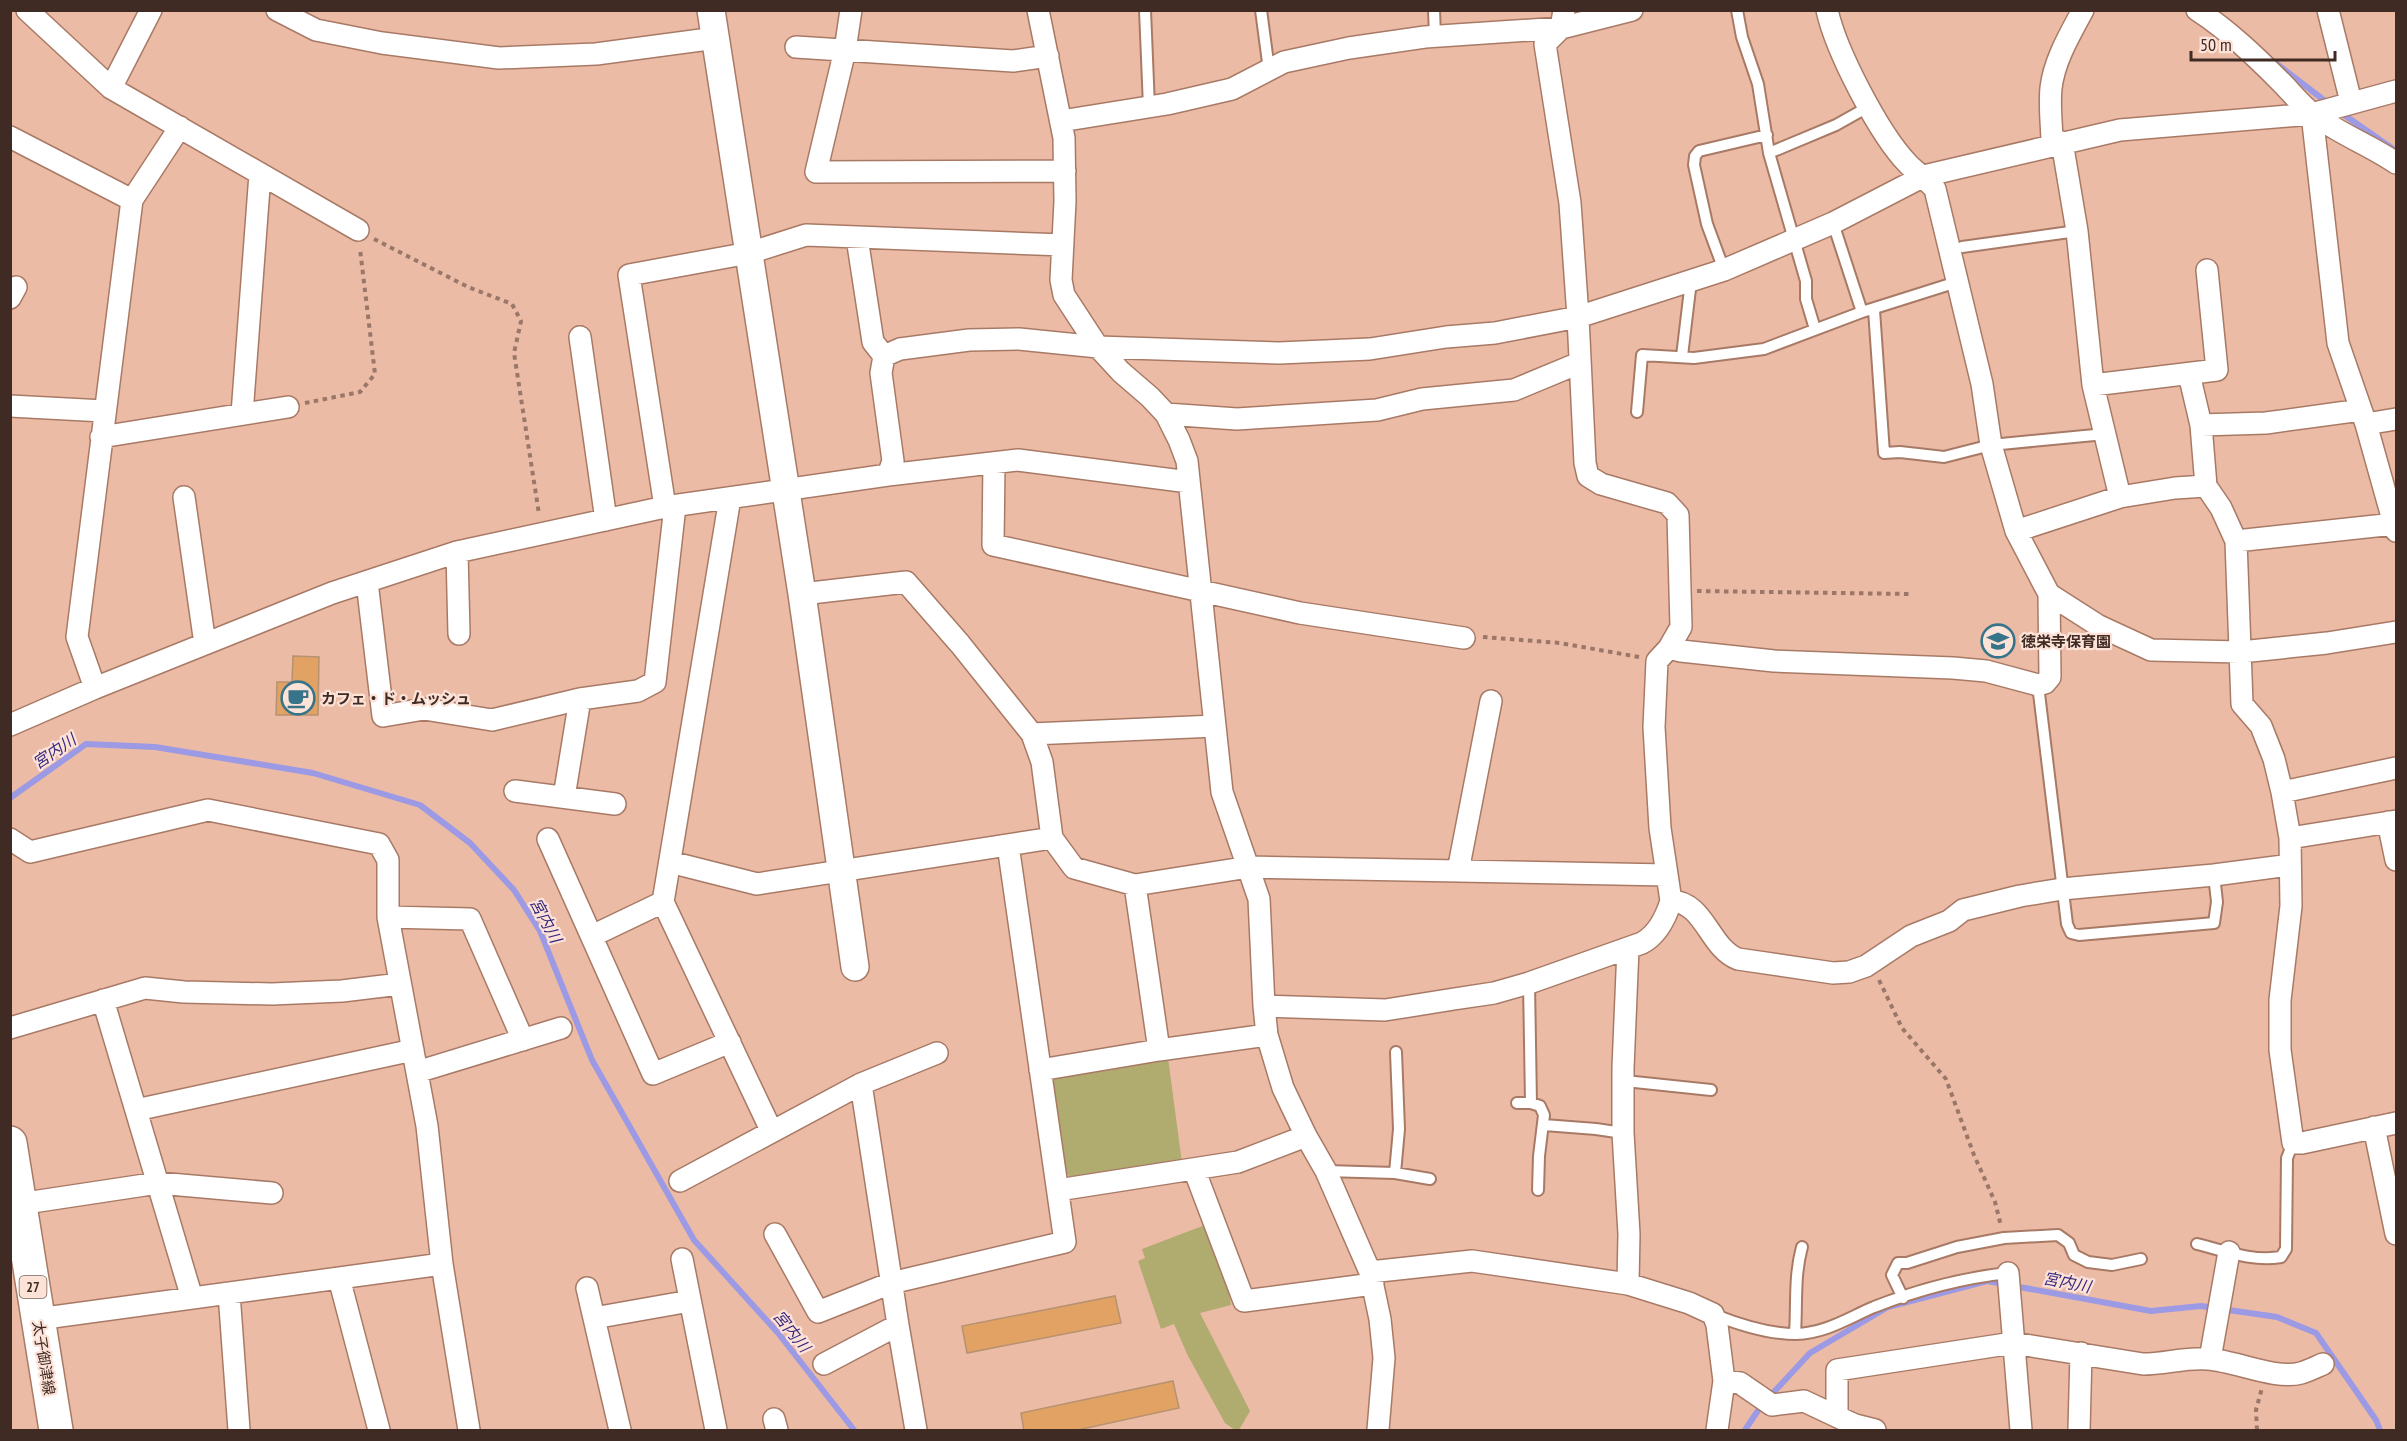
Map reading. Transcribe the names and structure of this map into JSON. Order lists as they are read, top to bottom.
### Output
{
  "streets": {
    "main road": ["27", "太子御津線"]
  },
  "water": ["宮内川"],
  "places": {
    "school or university": ["徳栄寺保育園"],
    "cafe": ["カフェ・ド・ムッシュ"]
  },
  "scale_bar": "50 m"
}
